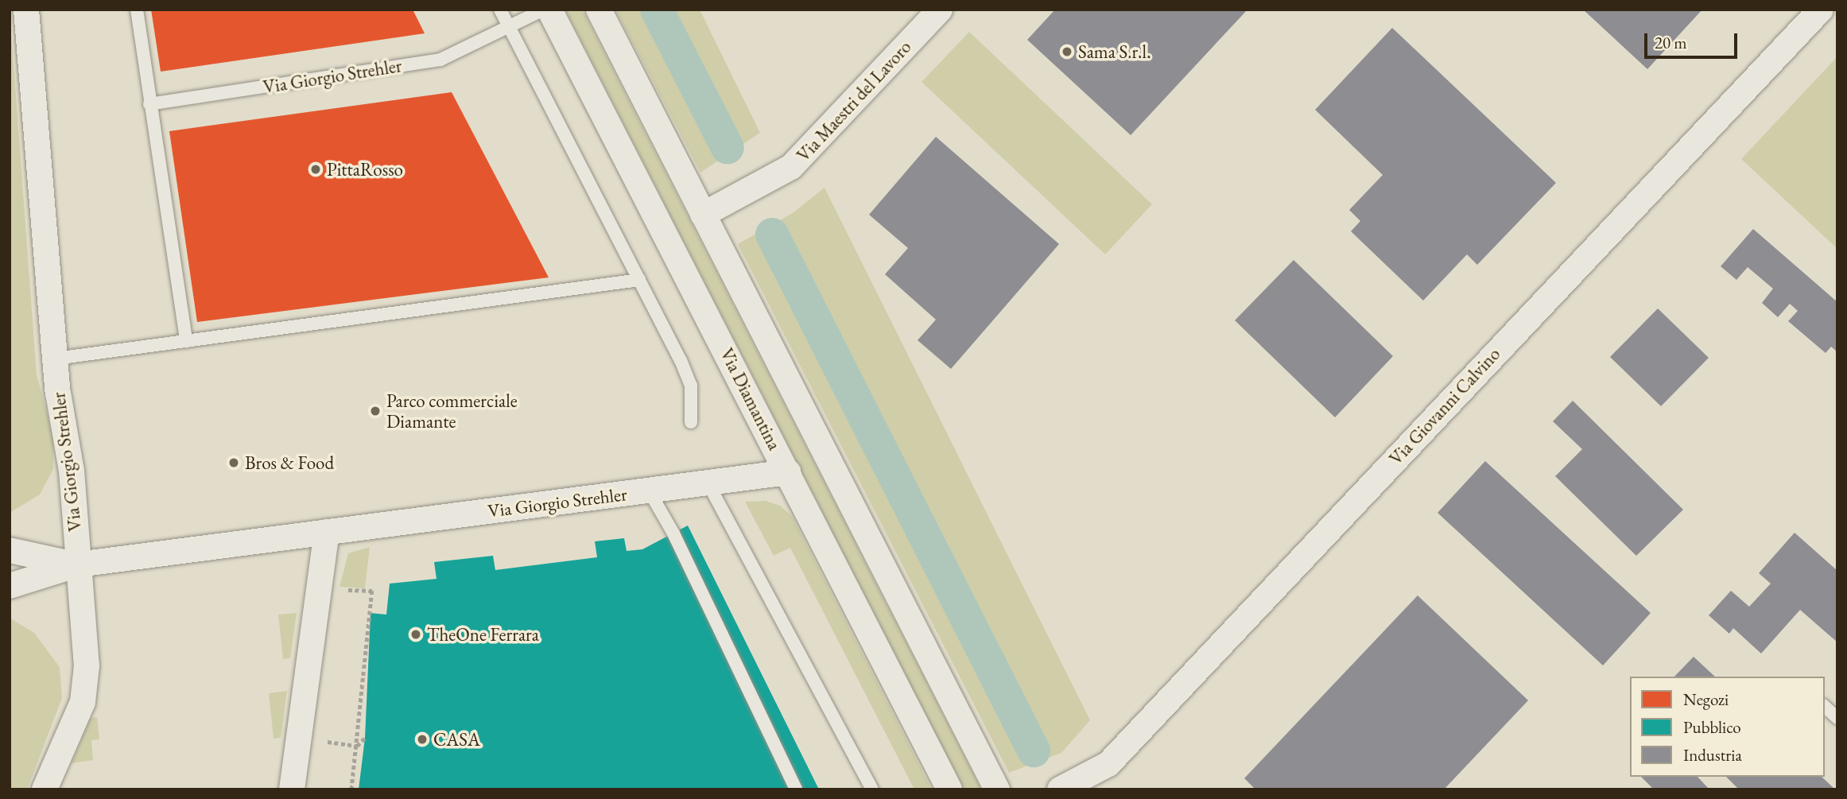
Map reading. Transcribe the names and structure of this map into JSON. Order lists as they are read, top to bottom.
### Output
{
  "streets": {
    "street": [
      "Via Giorgio Strehler",
      "Via Maestri del Lavoro",
      "Via Diamantina",
      "Via Giovanni Calvino"
    ]
  },
  "crossings": [
    ["Via Giorgio Strehler", "Via Diamantina"]
  ],
  "places": [
    "Sama S.r.l.",
    "PittaRosso",
    "Parco commerciale Diamante",
    "Bros & Food",
    "TheOne Ferrara",
    "CASA"
  ],
  "legend": ["Negozi", "Pubblico", "Industria"],
  "scale_bar": "20 m"
}
